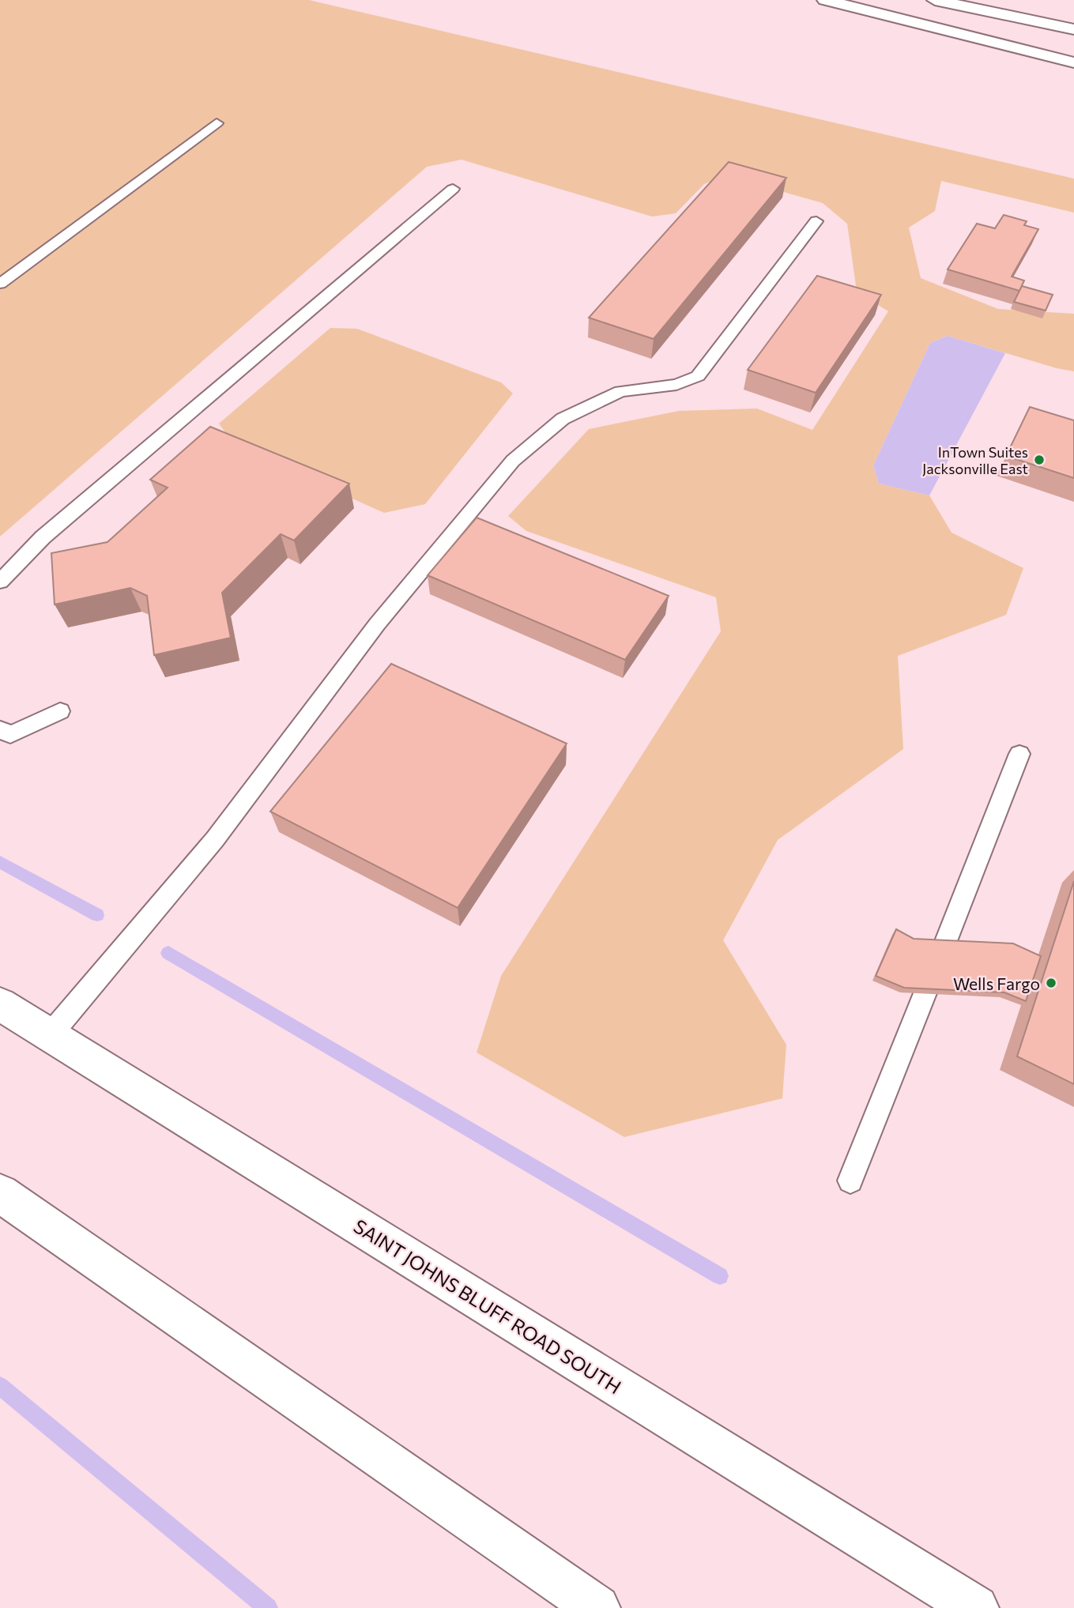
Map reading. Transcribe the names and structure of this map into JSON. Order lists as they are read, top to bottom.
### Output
{
  "streets": {
    "main road": ["SAINT JOHNS BLUFF ROAD SOUTH"]
  },
  "places": ["InTown Suites Jacksonville East", "Wells Fargo"]
}
